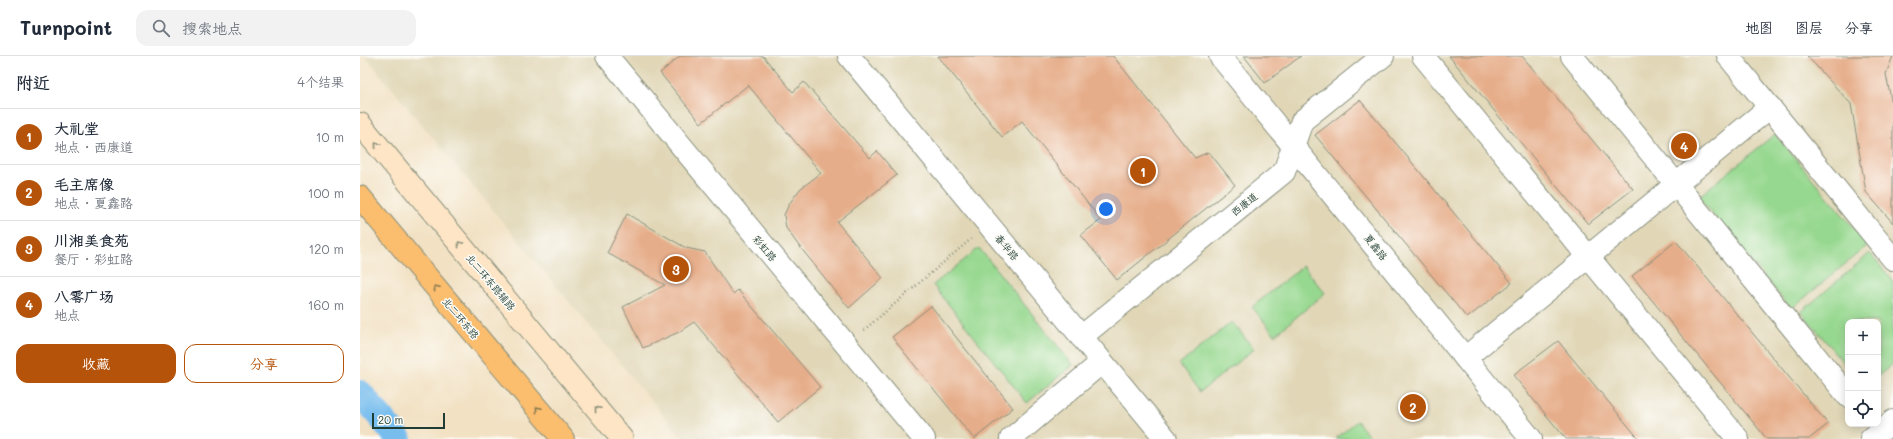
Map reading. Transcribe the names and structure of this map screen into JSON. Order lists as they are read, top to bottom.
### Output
{
  "streets": {
    "highway": ["北二环东路"],
    "main road": ["北二环东路辅路"],
    "street": [
      "西康道",
      "春华路",
      "夏鑫路",
      "彩虹路"
    ]
  },
  "crossings": [
    ["西康道", "春华路"],
    ["西康道", "夏鑫路"]
  ],
  "one_way": ["北二环东路辅路", "北二环东路"],
  "scale_bar": "20 m",
  "page": {
    "header": "Turnpoint",
    "search": "搜索地点",
    "nav": ["地图", "图层", "分享"],
    "heading": ["附近", "4个结果"],
    "list": [
      {
        "mark": "1",
        "name": "大礼堂",
        "note": "地点 · 西康道",
        "value": "10 m"
      },
      {
        "mark": "2",
        "name": "毛主席像",
        "note": "地点 · 夏鑫路",
        "value": "100 m"
      },
      {
        "mark": "3",
        "name": "川湘美食苑",
        "note": "餐厅 · 彩虹路",
        "value": "120 m"
      },
      {
        "mark": "4",
        "name": "八零广场",
        "note": "地点",
        "value": "160 m"
      }
    ],
    "pins": [
      "4",
      "1",
      "3",
      "2"
    ],
    "map_buttons": ["+", "−"],
    "buttons": ["收藏", "分享"],
    "scale": "20 m"
  }
}
